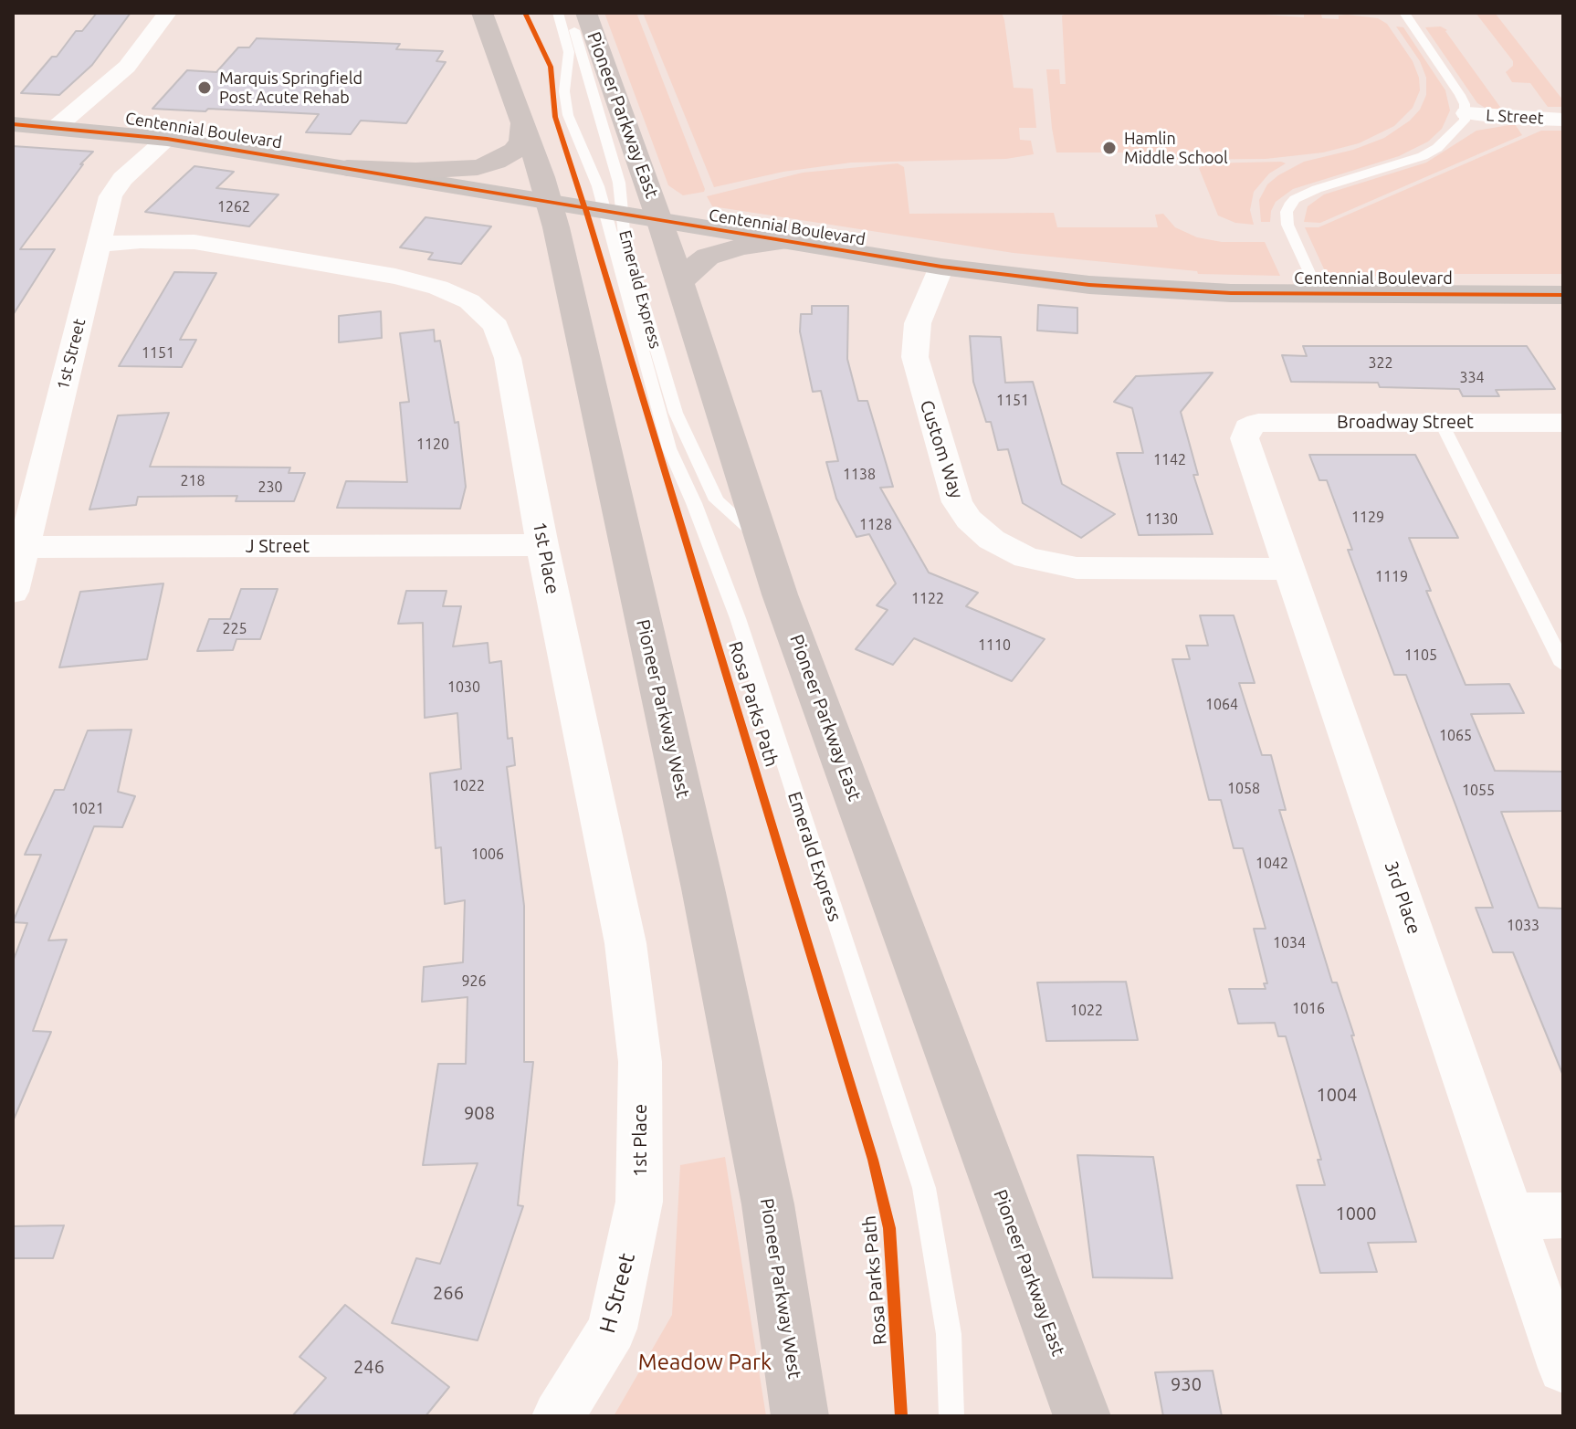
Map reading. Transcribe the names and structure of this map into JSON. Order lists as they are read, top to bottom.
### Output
{
  "streets": {
    "main road": ["Pioneer Parkway East", "Centennial Boulevard", "Pioneer Parkway West"],
    "street": [
      "L Street",
      "1st Street",
      "Broadway Street",
      "Custom Way",
      "J Street",
      "1st Place",
      "3rd Place",
      "H Street"
    ],
    "lane": ["Emerald Express"],
    "cycle path": ["Rosa Parks Path"]
  },
  "crossings": [
    ["Pioneer Parkway East", "Centennial Boulevard"],
    ["Pioneer Parkway East", "Emerald Express"],
    ["Centennial Boulevard", "Emerald Express"],
    ["Centennial Boulevard", "1st Street"],
    ["Centennial Boulevard", "Custom Way"],
    ["Centennial Boulevard", "Pioneer Parkway West"],
    ["1st Street", "J Street"],
    ["1st Street", "1st Place"],
    ["Broadway Street", "3rd Place"],
    ["Custom Way", "3rd Place"],
    ["J Street", "1st Place"],
    ["1st Place", "H Street"]
  ],
  "parks": ["Meadow Park"],
  "places": ["Marquis Springfield Post Acute Rehab", "Hamlin Middle School"],
  "house_numbers": [
    "1262",
    "1151",
    "322",
    "334",
    "1151",
    "1120",
    "1142",
    "1138",
    "218",
    "230",
    "1129",
    "1130",
    "1128",
    "1119",
    "1122",
    "225",
    "1110",
    "1105",
    "1030",
    "1064",
    "1065",
    "1022",
    "1058",
    "1055",
    "1021",
    "1006",
    "1042",
    "1033",
    "1034",
    "926",
    "1016",
    "1022",
    "1004",
    "908",
    "1000",
    "266",
    "246",
    "930"
  ]
}
